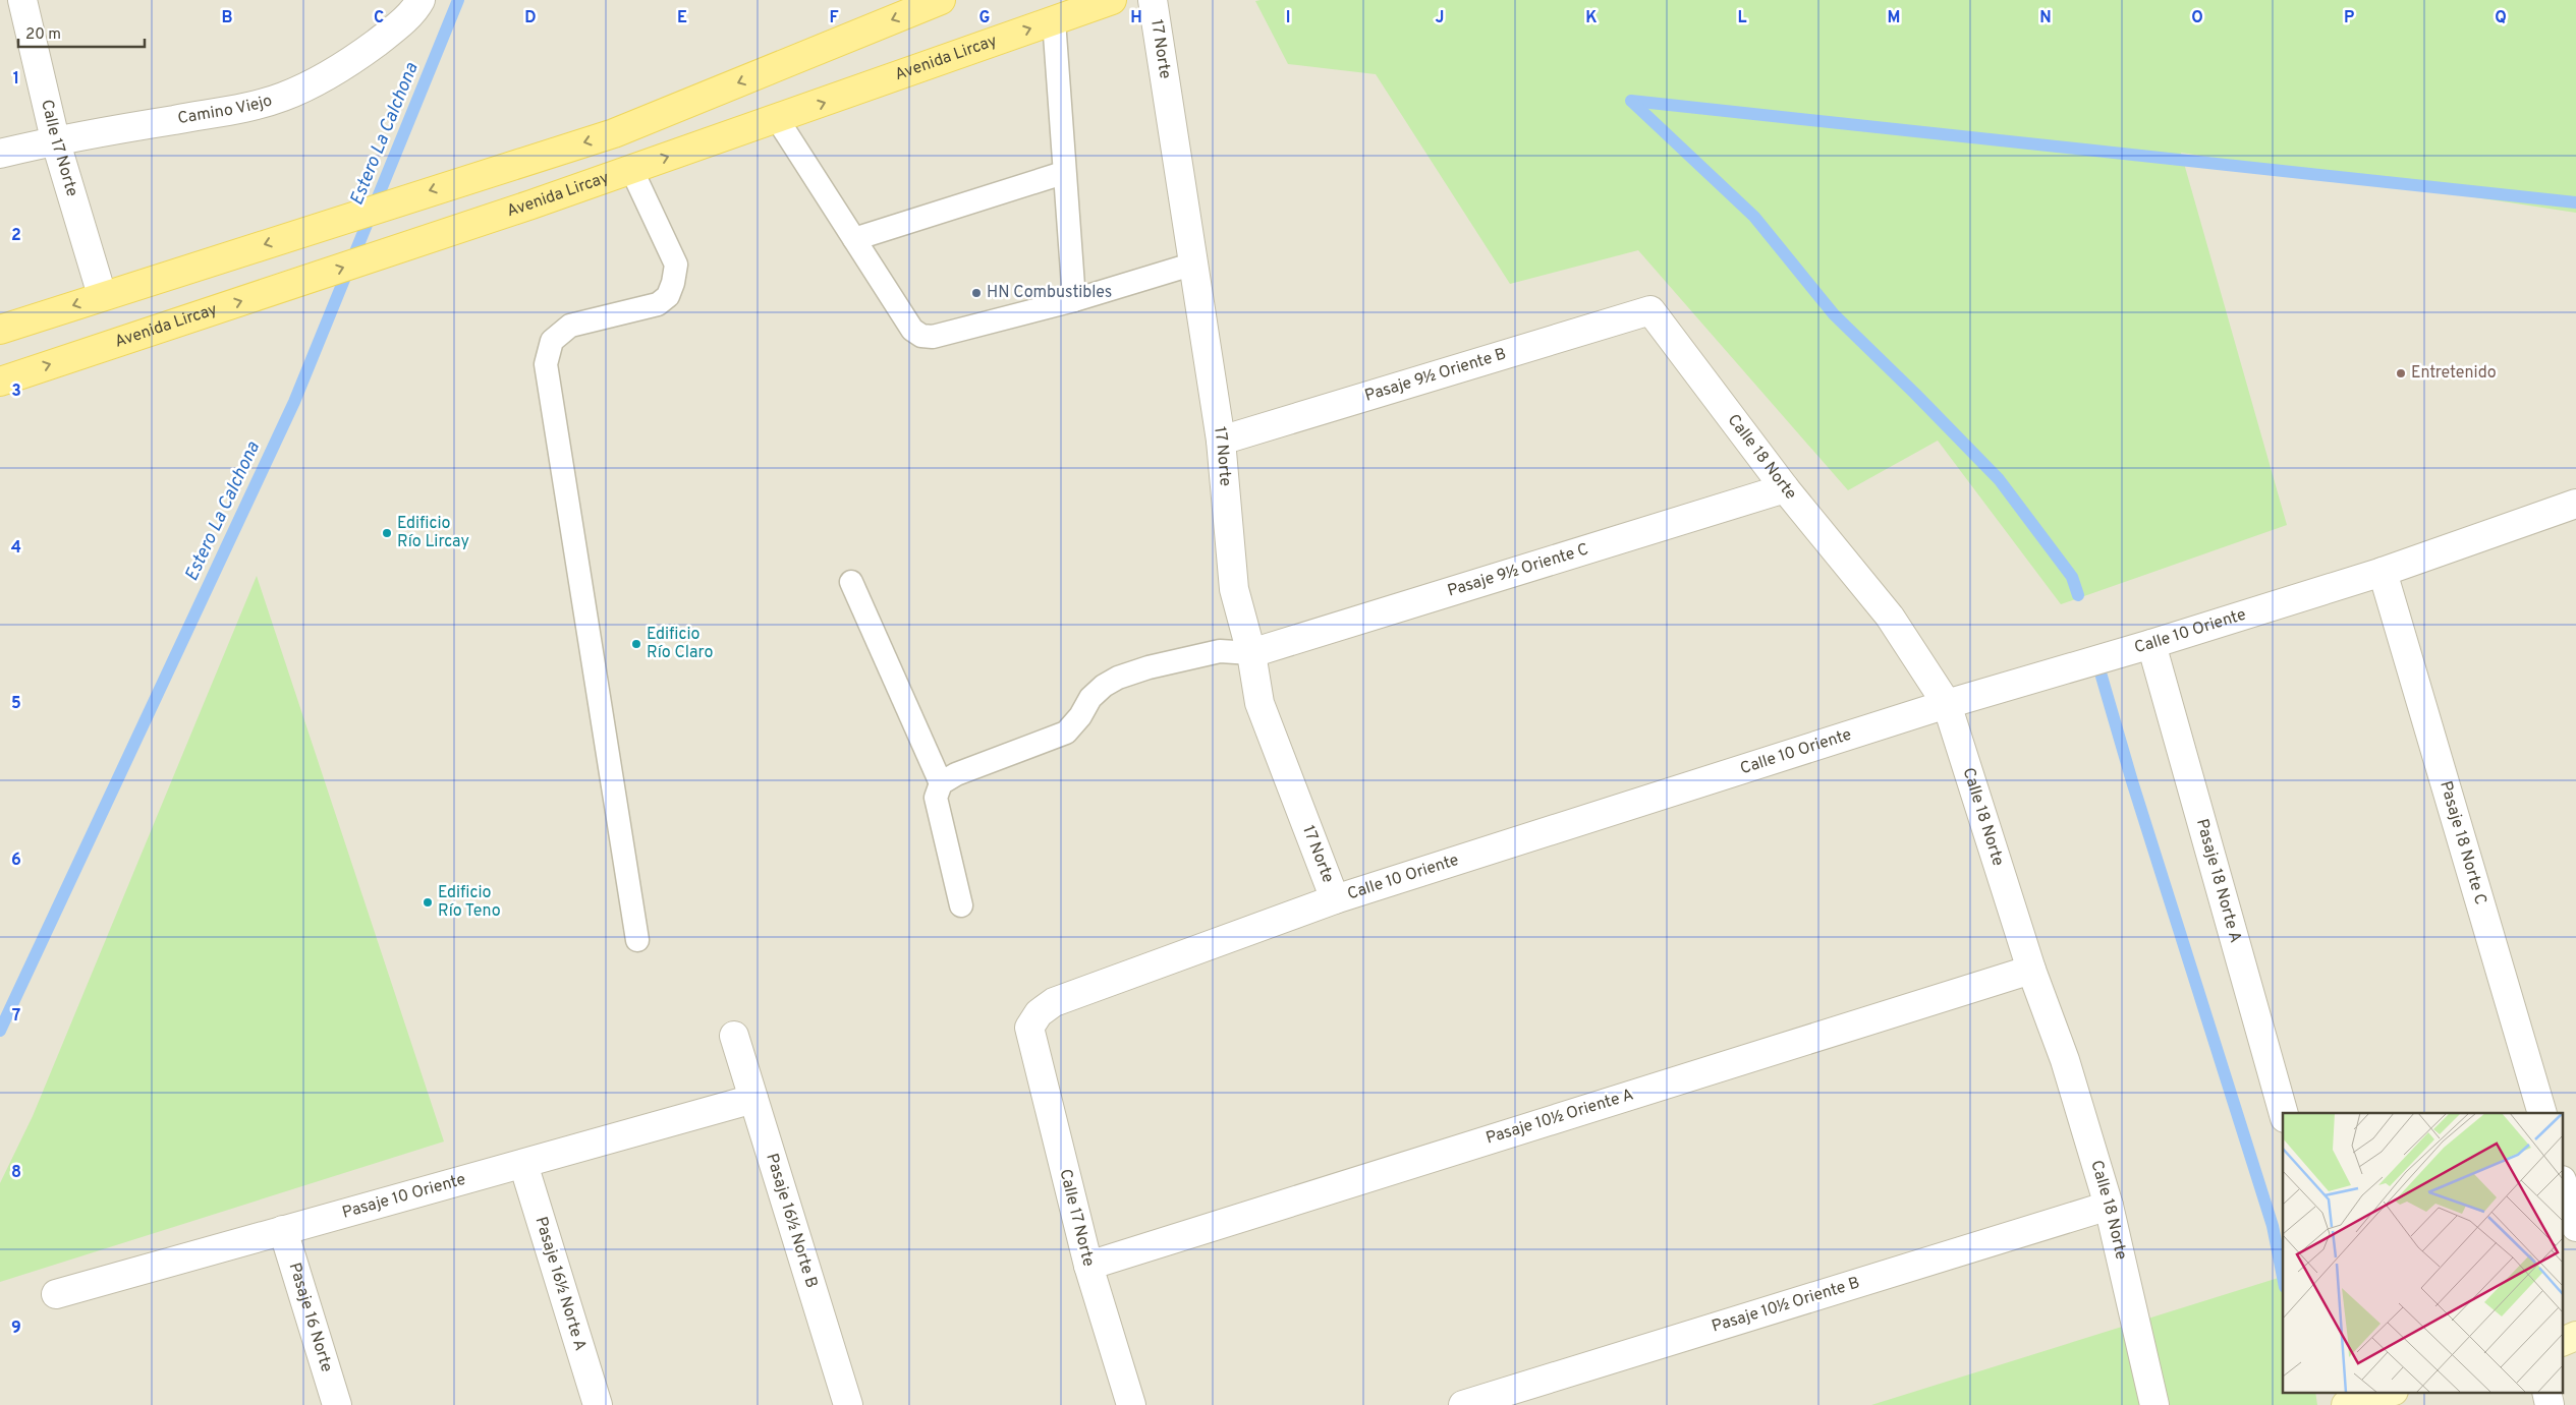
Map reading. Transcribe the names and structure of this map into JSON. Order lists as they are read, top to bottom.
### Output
{
  "streets": {
    "main road": ["Avenida Lircay"],
    "street": [
      "17 Norte",
      "Camino Viejo",
      "Calle 17 Norte",
      "Pasaje 9½ Oriente B",
      "Calle 18 Norte",
      "Pasaje 9½ Oriente C",
      "Calle 10 Oriente",
      "Pasaje 18 Norte C",
      "Pasaje 18 Norte A",
      "Pasaje 10½ Oriente A",
      "Pasaje 10 Oriente",
      "Pasaje 16½ Norte B",
      "Pasaje 16½ Norte A",
      "Pasaje 10½ Oriente B",
      "Pasaje 16 Norte"
    ]
  },
  "crossings": [
    ["17 Norte", "Pasaje 9½ Oriente B"],
    ["17 Norte", "Pasaje 9½ Oriente C"],
    ["17 Norte", "Calle 10 Oriente"],
    ["Camino Viejo", "Calle 17 Norte"],
    ["Calle 17 Norte", "Calle 10 Oriente"],
    ["Calle 17 Norte", "Pasaje 10½ Oriente A"],
    ["Pasaje 9½ Oriente B", "Calle 18 Norte"],
    ["Calle 18 Norte", "Pasaje 9½ Oriente C"],
    ["Calle 18 Norte", "Calle 10 Oriente"],
    ["Calle 18 Norte", "Pasaje 10½ Oriente A"],
    ["Calle 18 Norte", "Pasaje 10½ Oriente B"],
    ["Calle 10 Oriente", "Pasaje 18 Norte C"],
    ["Calle 10 Oriente", "Pasaje 18 Norte A"],
    ["Pasaje 10 Oriente", "Pasaje 16½ Norte B"],
    ["Pasaje 10 Oriente", "Pasaje 16½ Norte A"],
    ["Pasaje 10 Oriente", "Pasaje 16 Norte"]
  ],
  "water": ["Estero La Calchona"],
  "places": [
    "HN Combustibles",
    "Entretenido",
    "Edificio Río Lircay",
    "Edificio Río Claro",
    "Edificio Río Teno"
  ],
  "scale_bar": "20 m",
  "grid": {
    "columns": [
      "B",
      "C",
      "D",
      "E",
      "F",
      "G",
      "H",
      "I",
      "J",
      "K",
      "L",
      "M",
      "N",
      "O",
      "P",
      "Q"
    ],
    "rows": [
      "1",
      "2",
      "3",
      "4",
      "5",
      "6",
      "7",
      "8",
      "9"
    ]
  }
}
